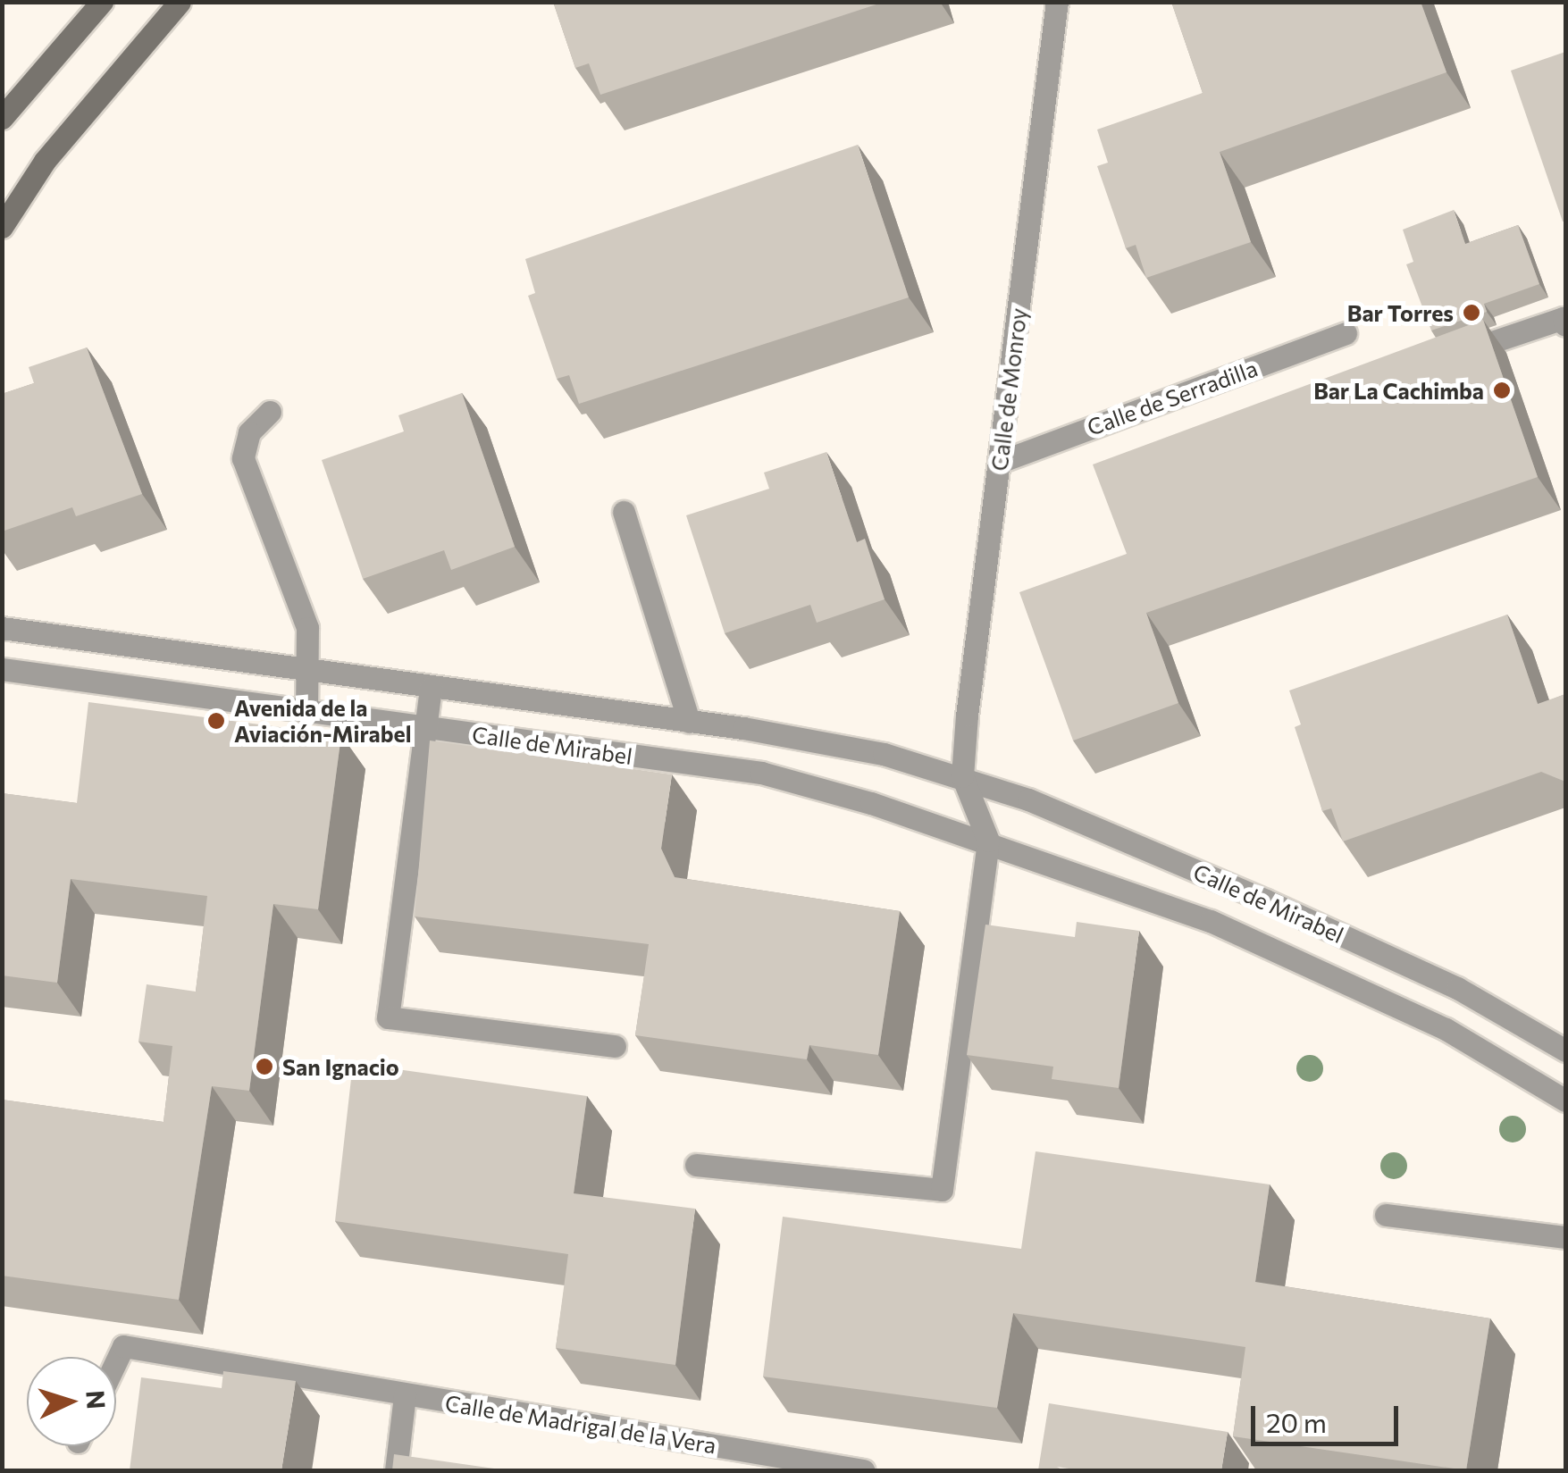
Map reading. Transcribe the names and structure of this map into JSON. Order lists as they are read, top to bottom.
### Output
{
  "streets": {
    "street": [
      "Calle de Monroy",
      "Calle de Serradilla",
      "Calle de Mirabel",
      "Calle de Madrigal de la Vera"
    ]
  },
  "crossings": [
    ["Calle de Monroy", "Calle de Serradilla"],
    ["Calle de Monroy", "Calle de Mirabel"]
  ],
  "places": [
    "Bar Torres",
    "Bar La Cachimba",
    "Avenida de la Aviación-Mirabel",
    "San Ignacio"
  ],
  "scale_bar": "20 m",
  "north": "right"
}
